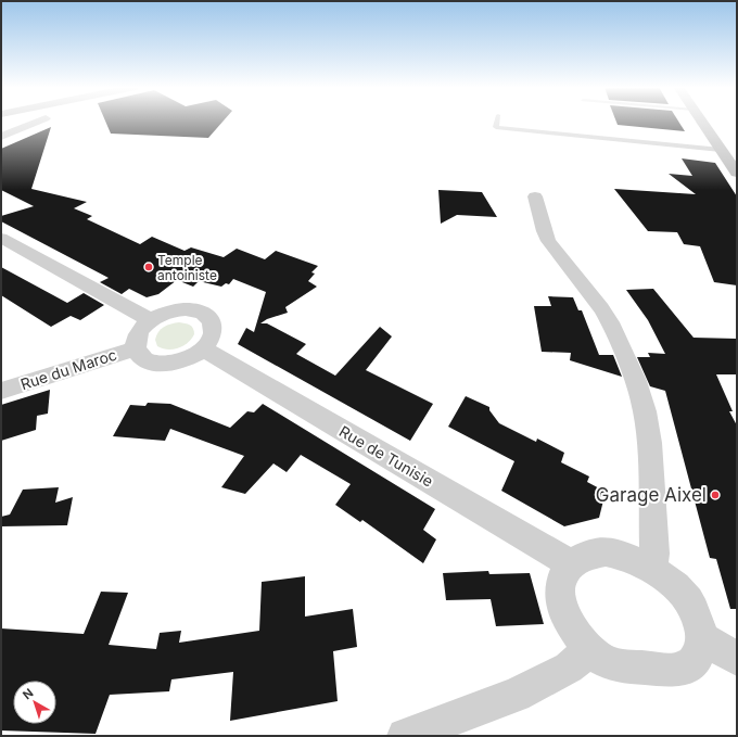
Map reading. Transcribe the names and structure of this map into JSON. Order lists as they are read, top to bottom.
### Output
{
  "streets": {
    "street": ["Rue du Maroc", "Rue de Tunisie"]
  },
  "crossings": [
    ["Rue du Maroc", "Rue de Tunisie"]
  ],
  "places": ["Temple antoiniste", "Garage Aixel"],
  "north": "top left"
}
